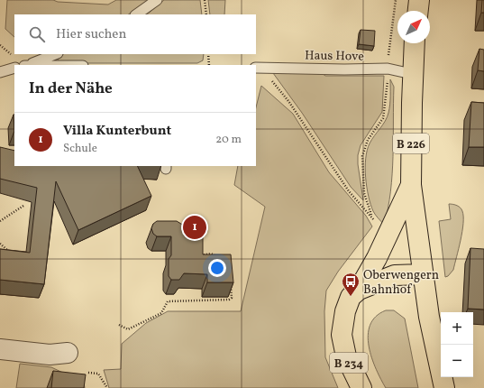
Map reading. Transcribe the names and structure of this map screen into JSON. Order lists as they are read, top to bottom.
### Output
{
  "streets": {
    "main road": ["B 226", "B 234"],
    "lane": ["Haus Hove"]
  },
  "crossings": [
    ["Haus Hove", "B 226"]
  ],
  "places": {
    "bus stop": ["Oberwengern Bahnhof"]
  },
  "north": "top right",
  "page": {
    "search": "Hier suchen",
    "heading": "In der Nähe",
    "list": [
      {
        "mark": "1",
        "name": "Villa Kunterbunt",
        "note": "Schule",
        "value": "20 m"
      }
    ],
    "pins": "1",
    "map_buttons": ["+", "−"]
  }
}
